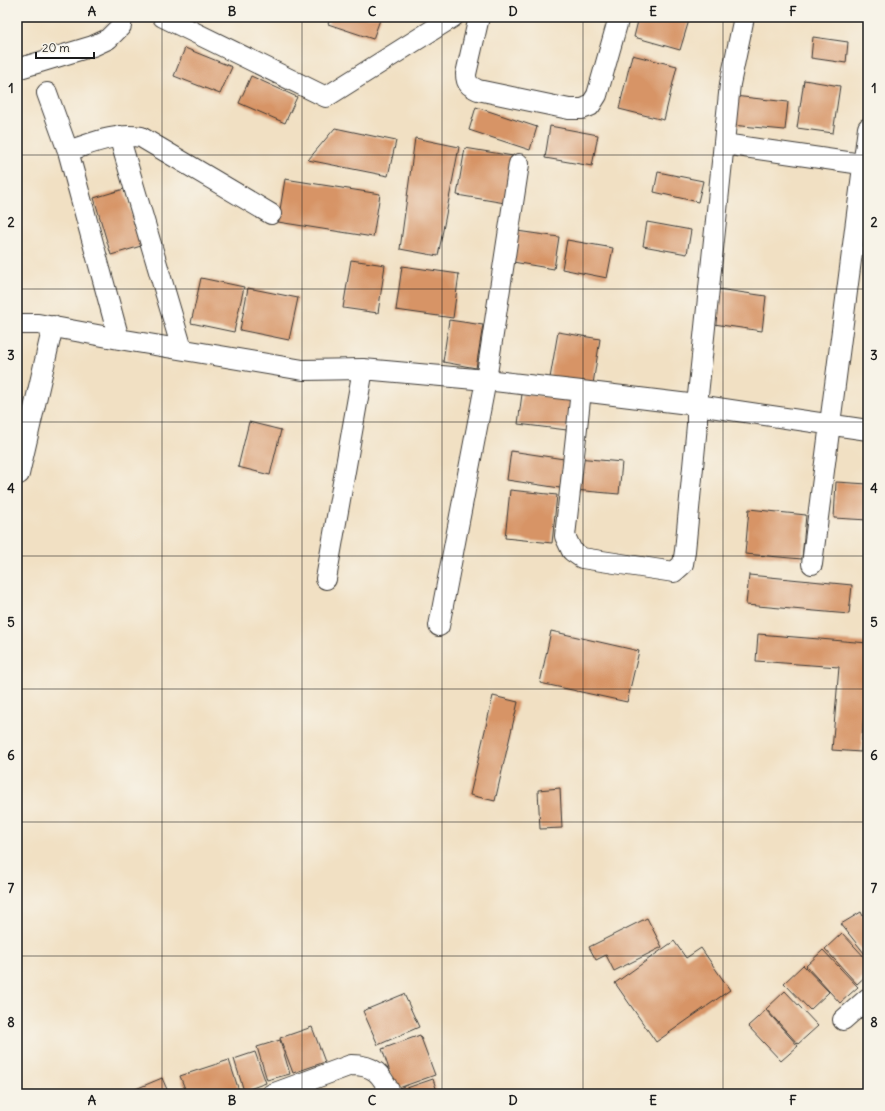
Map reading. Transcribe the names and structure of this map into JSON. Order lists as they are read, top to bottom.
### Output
{
  "scale_bar": "20 m",
  "grid": {
    "columns": [
      "A",
      "B",
      "C",
      "D",
      "E",
      "F"
    ],
    "rows": [
      "1",
      "2",
      "3",
      "4",
      "5",
      "6",
      "7",
      "8"
    ]
  }
}
